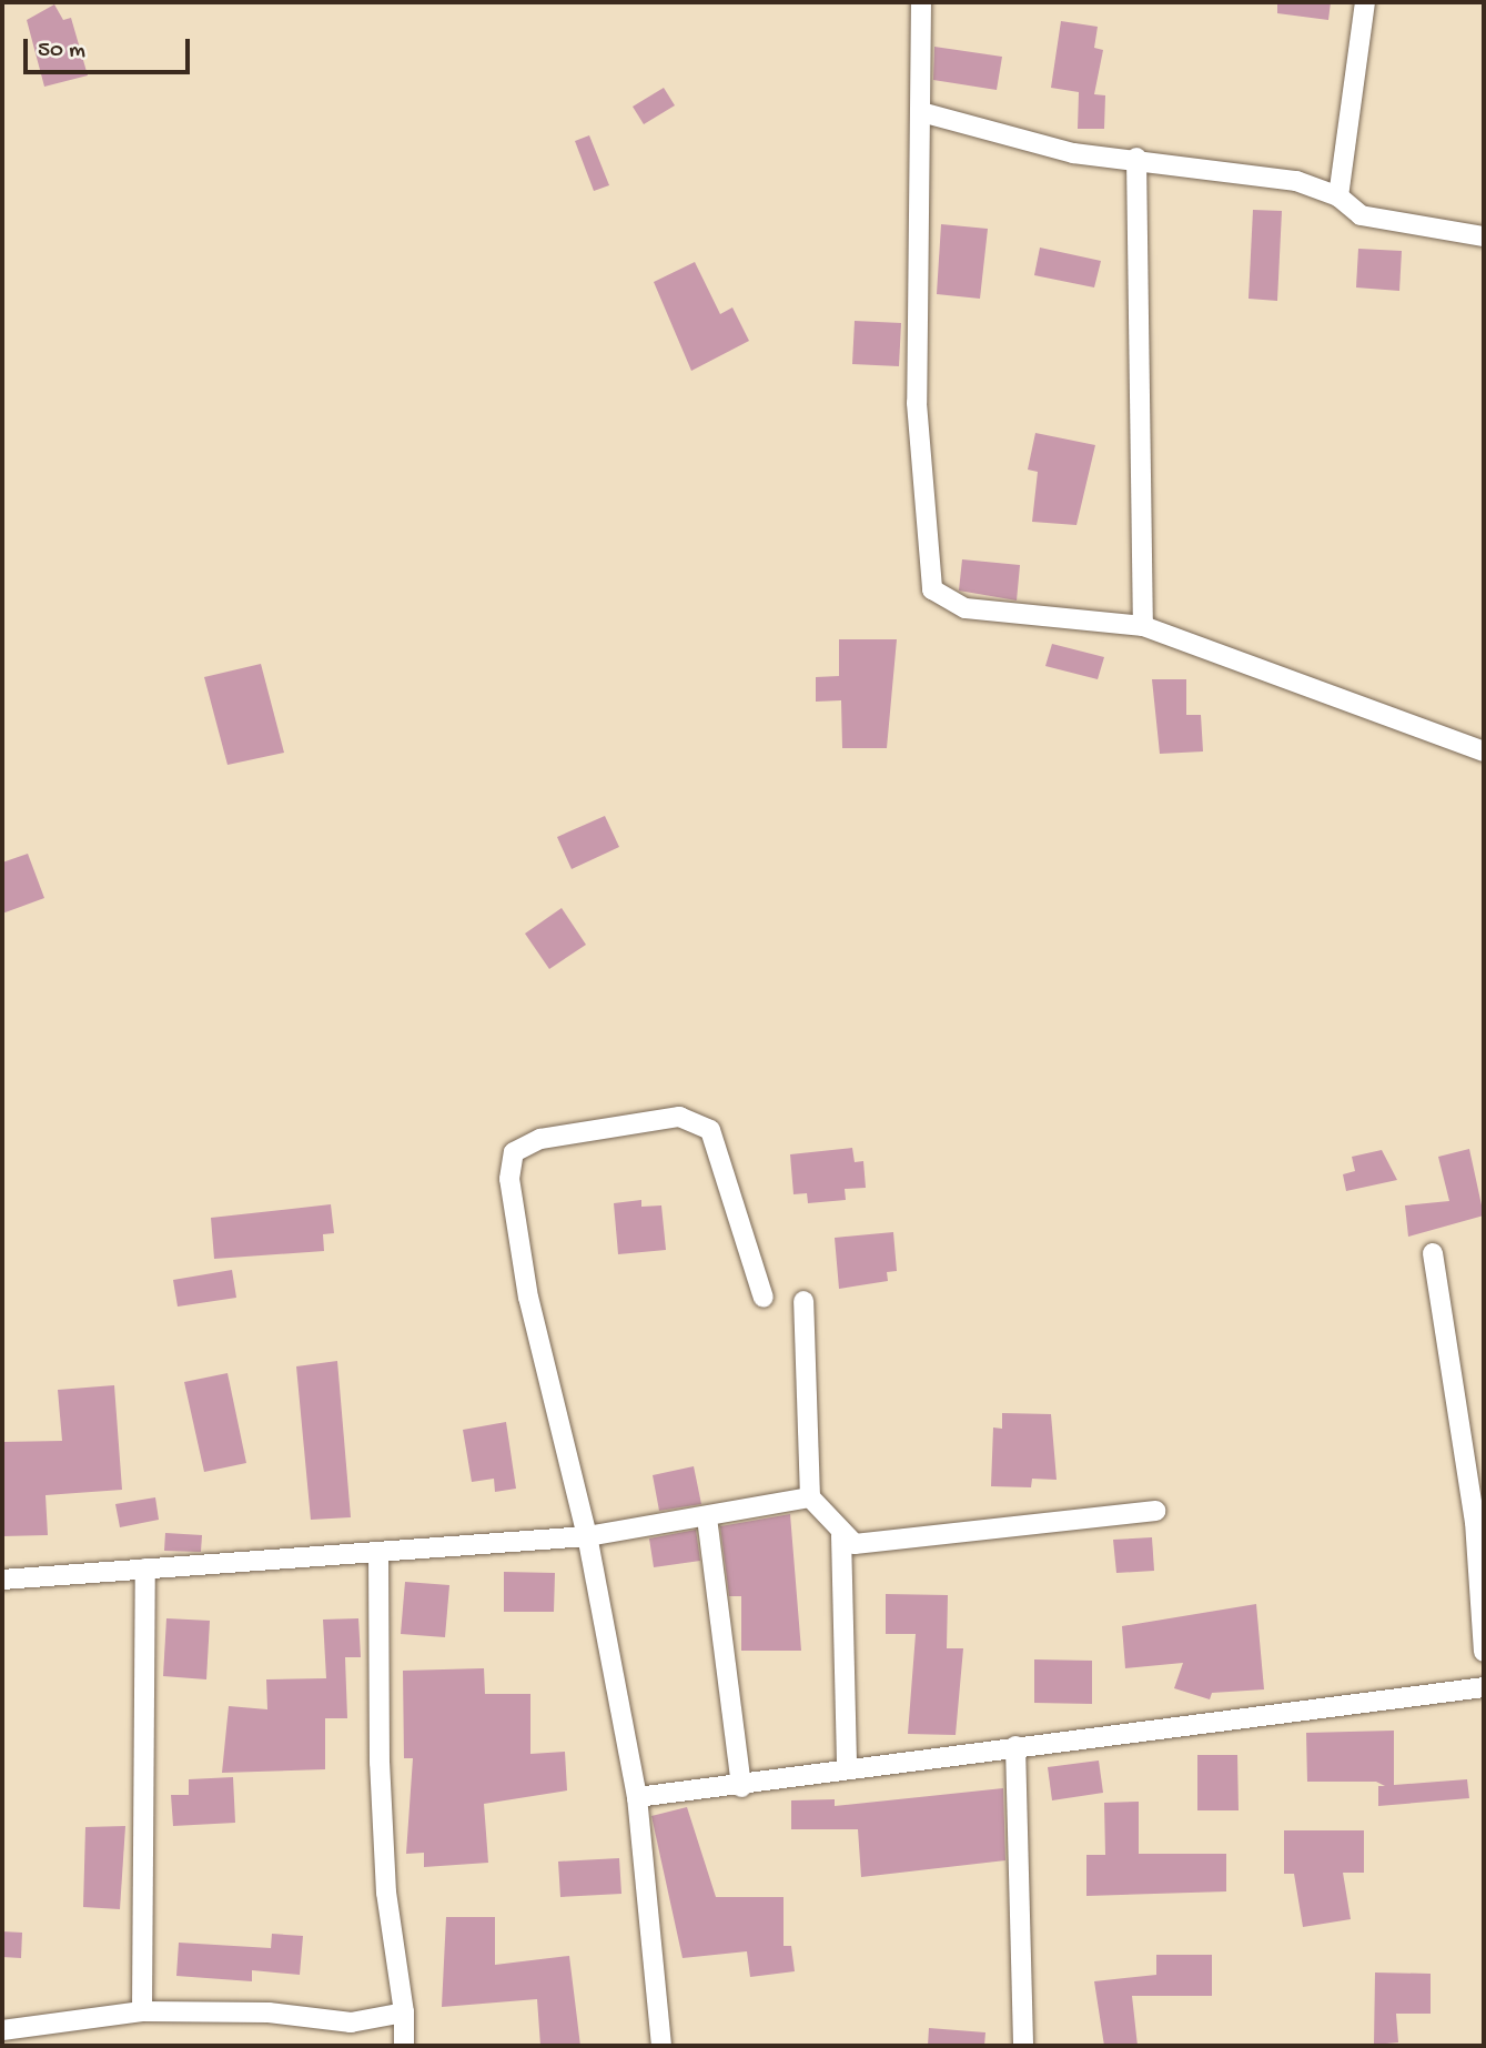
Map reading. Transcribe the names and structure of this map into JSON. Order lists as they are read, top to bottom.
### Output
{
  "scale_bar": "50 m"
}
